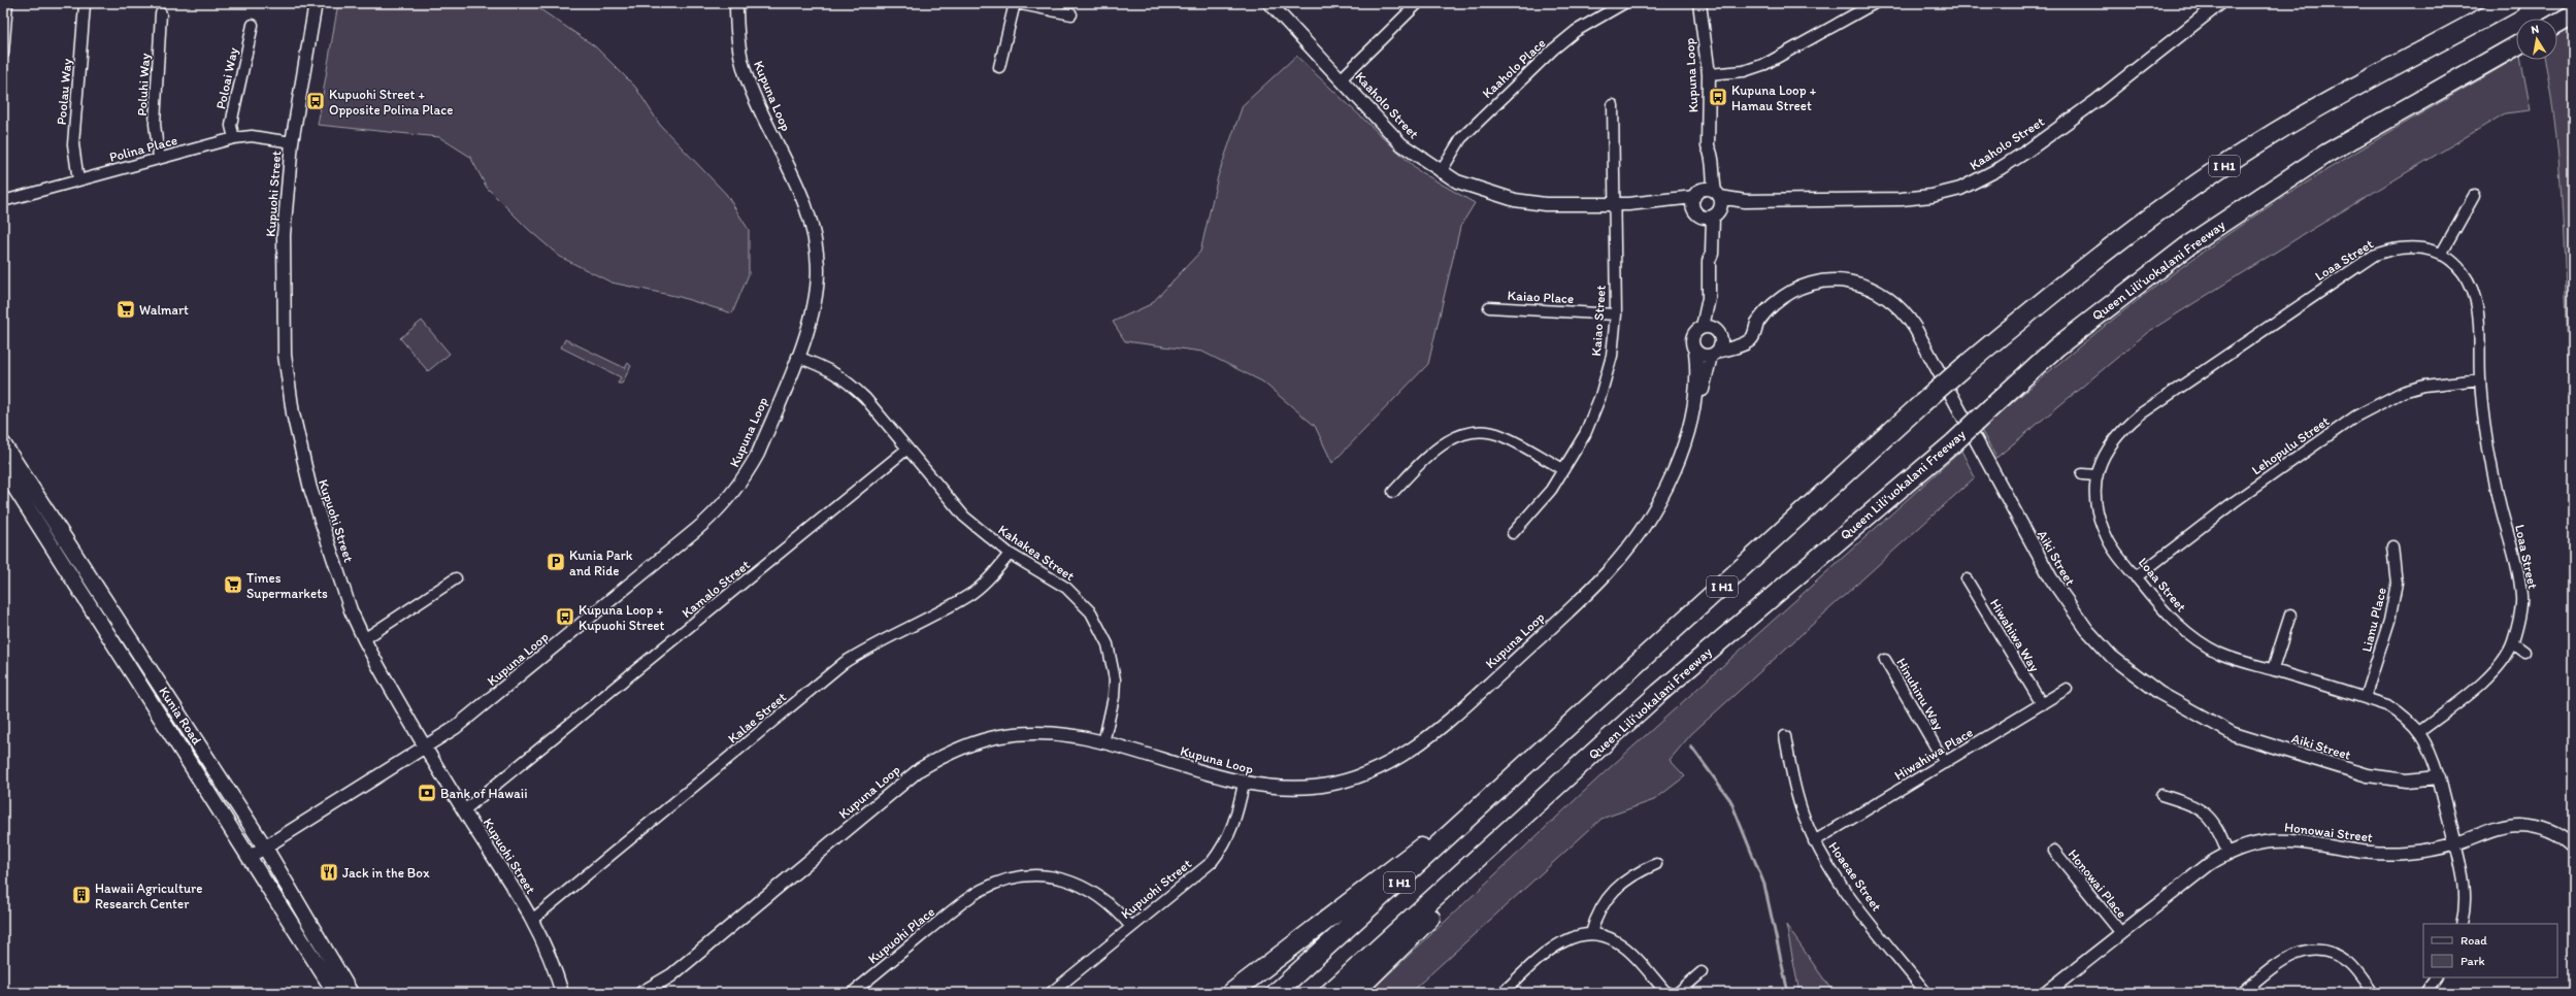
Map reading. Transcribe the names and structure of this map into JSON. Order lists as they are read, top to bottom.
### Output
{
  "streets": {
    "highway": ["I H1", "Queen Liliʻuokalani Freeway"],
    "main road": ["Kunia Road"],
    "street": [
      "Kaaholo Place",
      "Kupuna Loop",
      "Poloai Way",
      "Poluhi Way",
      "Poolau Way",
      "Kaaholo Street",
      "Polina Place",
      "Kupuohi Street",
      "Loaa Street",
      "Kaiao Place",
      "Kaiao Street",
      "Lehopulu Street",
      "Kahakea Street",
      "Aiki Street",
      "Kamalo Street",
      "Lianu Place",
      "Hiwahiwa Way",
      "Hinuhinu Way",
      "Kalae Street",
      "Hiwahiwa Place",
      "Honowai Street",
      "Hoaeae Street",
      "Honowai Place",
      "Kupuohi Place"
    ]
  },
  "crossings": [
    ["Kaaholo Place", "Kaaholo Street"],
    ["Kupuna Loop", "Kaaholo Street"],
    ["Kupuna Loop", "Kupuohi Street"],
    ["Kupuna Loop", "Kahakea Street"],
    ["Kupuna Loop", "Aiki Street"],
    ["Kupuna Loop", "Kunia Road"],
    ["Poloai Way", "Polina Place"],
    ["Poluhi Way", "Polina Place"],
    ["Poolau Way", "Polina Place"],
    ["Kaaholo Street", "Kaiao Street"],
    ["Polina Place", "Kupuohi Street"],
    ["Kupuohi Street", "Kamalo Street"],
    ["Kupuohi Street", "Kalae Street"],
    ["Kupuohi Street", "Kupuohi Place"],
    ["Loaa Street", "Lehopulu Street"],
    ["Loaa Street", "Aiki Street"],
    ["Loaa Street", "Lianu Place"],
    ["Loaa Street", "Honowai Street"],
    ["Kaiao Place", "Kaiao Street"],
    ["Kahakea Street", "Kamalo Street"],
    ["Kahakea Street", "Kalae Street"],
    ["Hiwahiwa Way", "Hiwahiwa Place"],
    ["Hinuhinu Way", "Hiwahiwa Place"],
    ["Hiwahiwa Place", "Hoaeae Street"],
    ["Honowai Street", "Honowai Place"]
  ],
  "places": {
    "bus stop": ["Kupuna Loop + Hamau Street", "Kupuohi Street + Opposite Polina Place", "Kupuna Loop + Kupuohi Street"],
    "supermarket": ["Walmart", "Times Supermarkets"],
    "parking": ["Kunia Park and Ride"],
    "bank": ["Bank of Hawaii"],
    "restaurant": ["Jack in the Box"],
    "building": ["Hawaii Agriculture Research Center"]
  },
  "legend": ["Road", "Park"],
  "north": "top"
}
